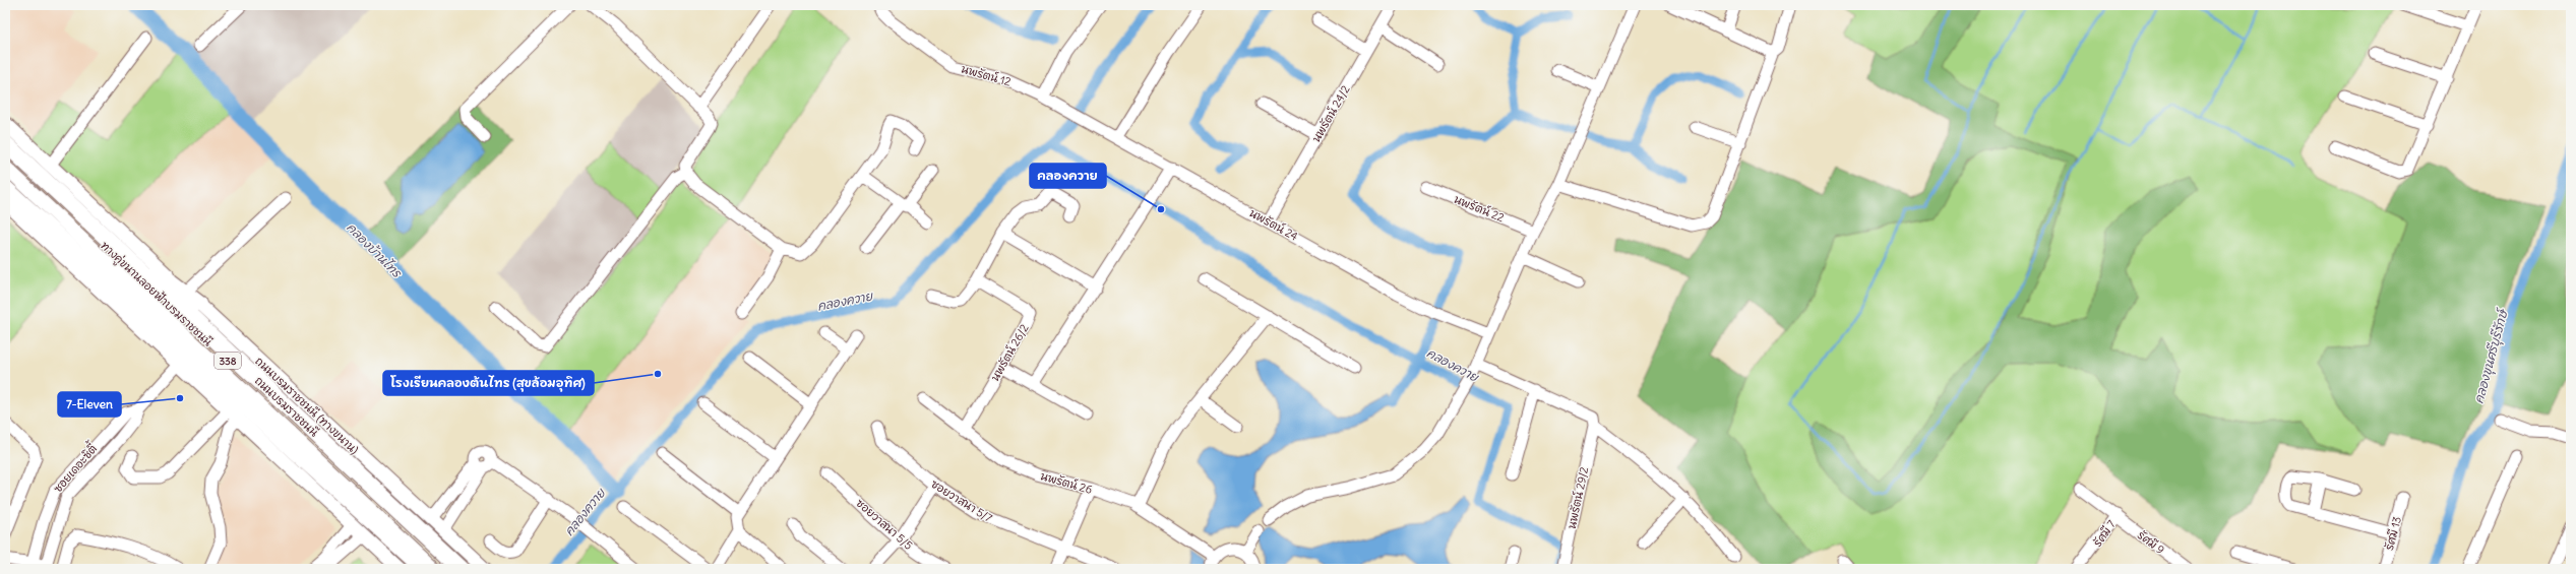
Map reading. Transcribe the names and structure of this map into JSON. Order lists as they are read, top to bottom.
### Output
{
  "streets": {
    "highway": ["338", "ถนนบรมราชชนนี"],
    "main road": ["ทางคู่ขนานลอยฟ้าบรมราชชนนี", "ถนนบรมราชชนนี (ทางขนาน)"],
    "street": [
      "นพรัตน์ 12",
      "นพรัตน์ 24/2",
      "นพรัตน์ 22",
      "นพรัตน์ 24",
      "นพรัตน์ 26/2",
      "ซอยเดอะซิตี้",
      "นพรัตน์ 26",
      "นพรัตน์ 29/2",
      "ซอยวาสนา 5/7",
      "ซอยวาสนา 5/5",
      "รัศมี 7",
      "รัศมี 13",
      "รัศมี 9"
    ]
  },
  "crossings": [
    ["นพรัตน์ 12", "นพรัตน์ 24"],
    ["นพรัตน์ 24/2", "นพรัตน์ 24"],
    ["นพรัตน์ 26/2", "นพรัตน์ 26"],
    ["รัศมี 7", "รัศมี 9"]
  ],
  "water": ["คลองบ้านไทร", "คลองควาย", "คลองขุนศรีบุรีรักษ์"],
  "places": ["คลองควาย", "โรงเรียนคลองต้นไทร (สุขล้อมอุทิศ)", "7-Eleven"]
}
